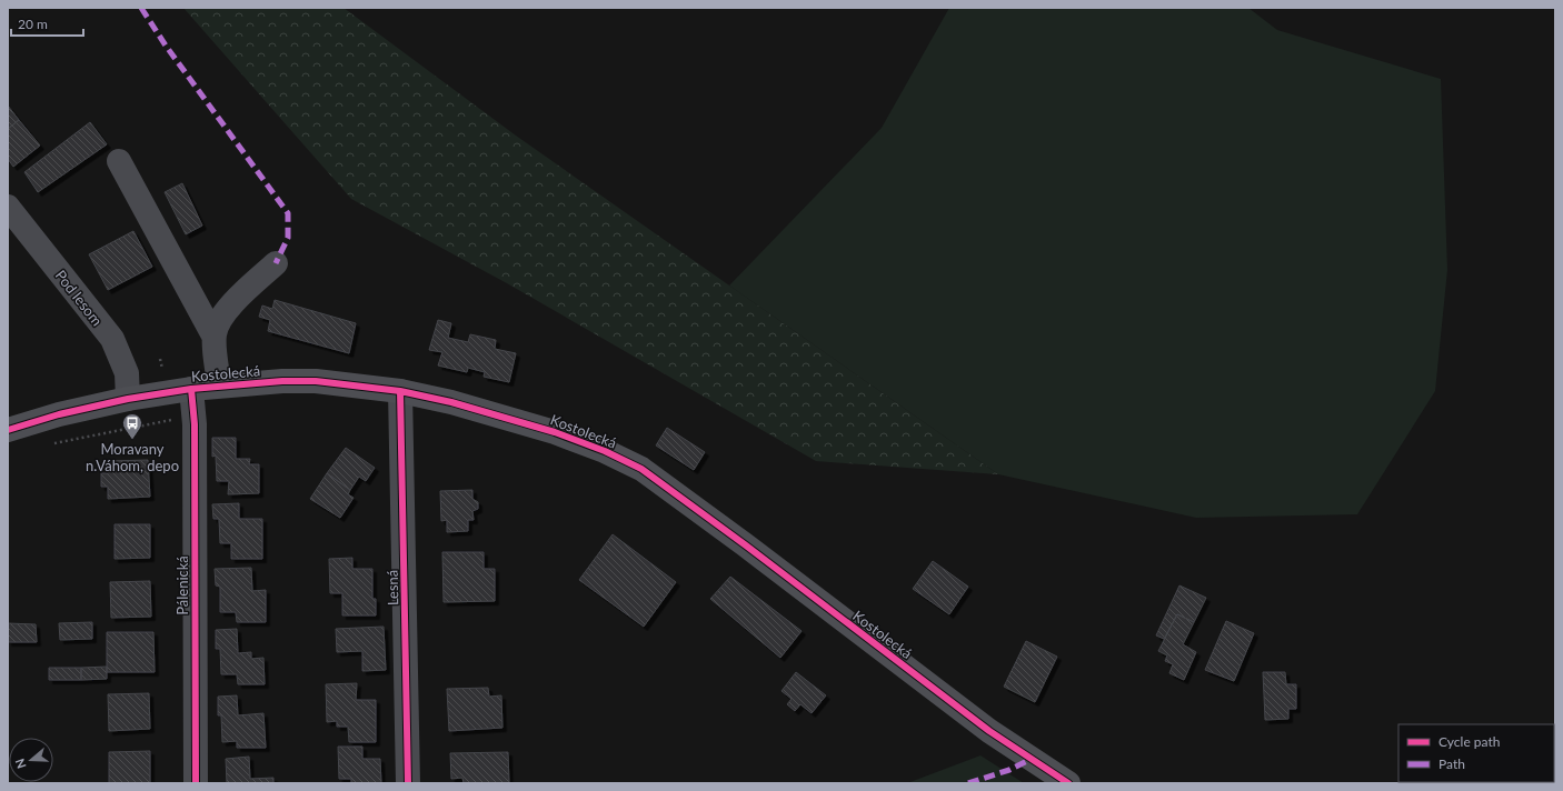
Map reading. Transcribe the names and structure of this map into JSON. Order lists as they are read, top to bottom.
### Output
{
  "streets": {
    "main road": ["Kostolecká"],
    "street": ["Pod lesom", "Pálenická", "Lesná"]
  },
  "crossings": [
    ["Pod lesom", "Kostolecká"],
    ["Kostolecká", "Pálenická"],
    ["Kostolecká", "Lesná"]
  ],
  "places": {
    "bus stop": ["Moravany n.Váhom, depo"]
  },
  "legend": ["Cycle path", "Path"],
  "scale_bar": "20 m",
  "north": "left"
}
